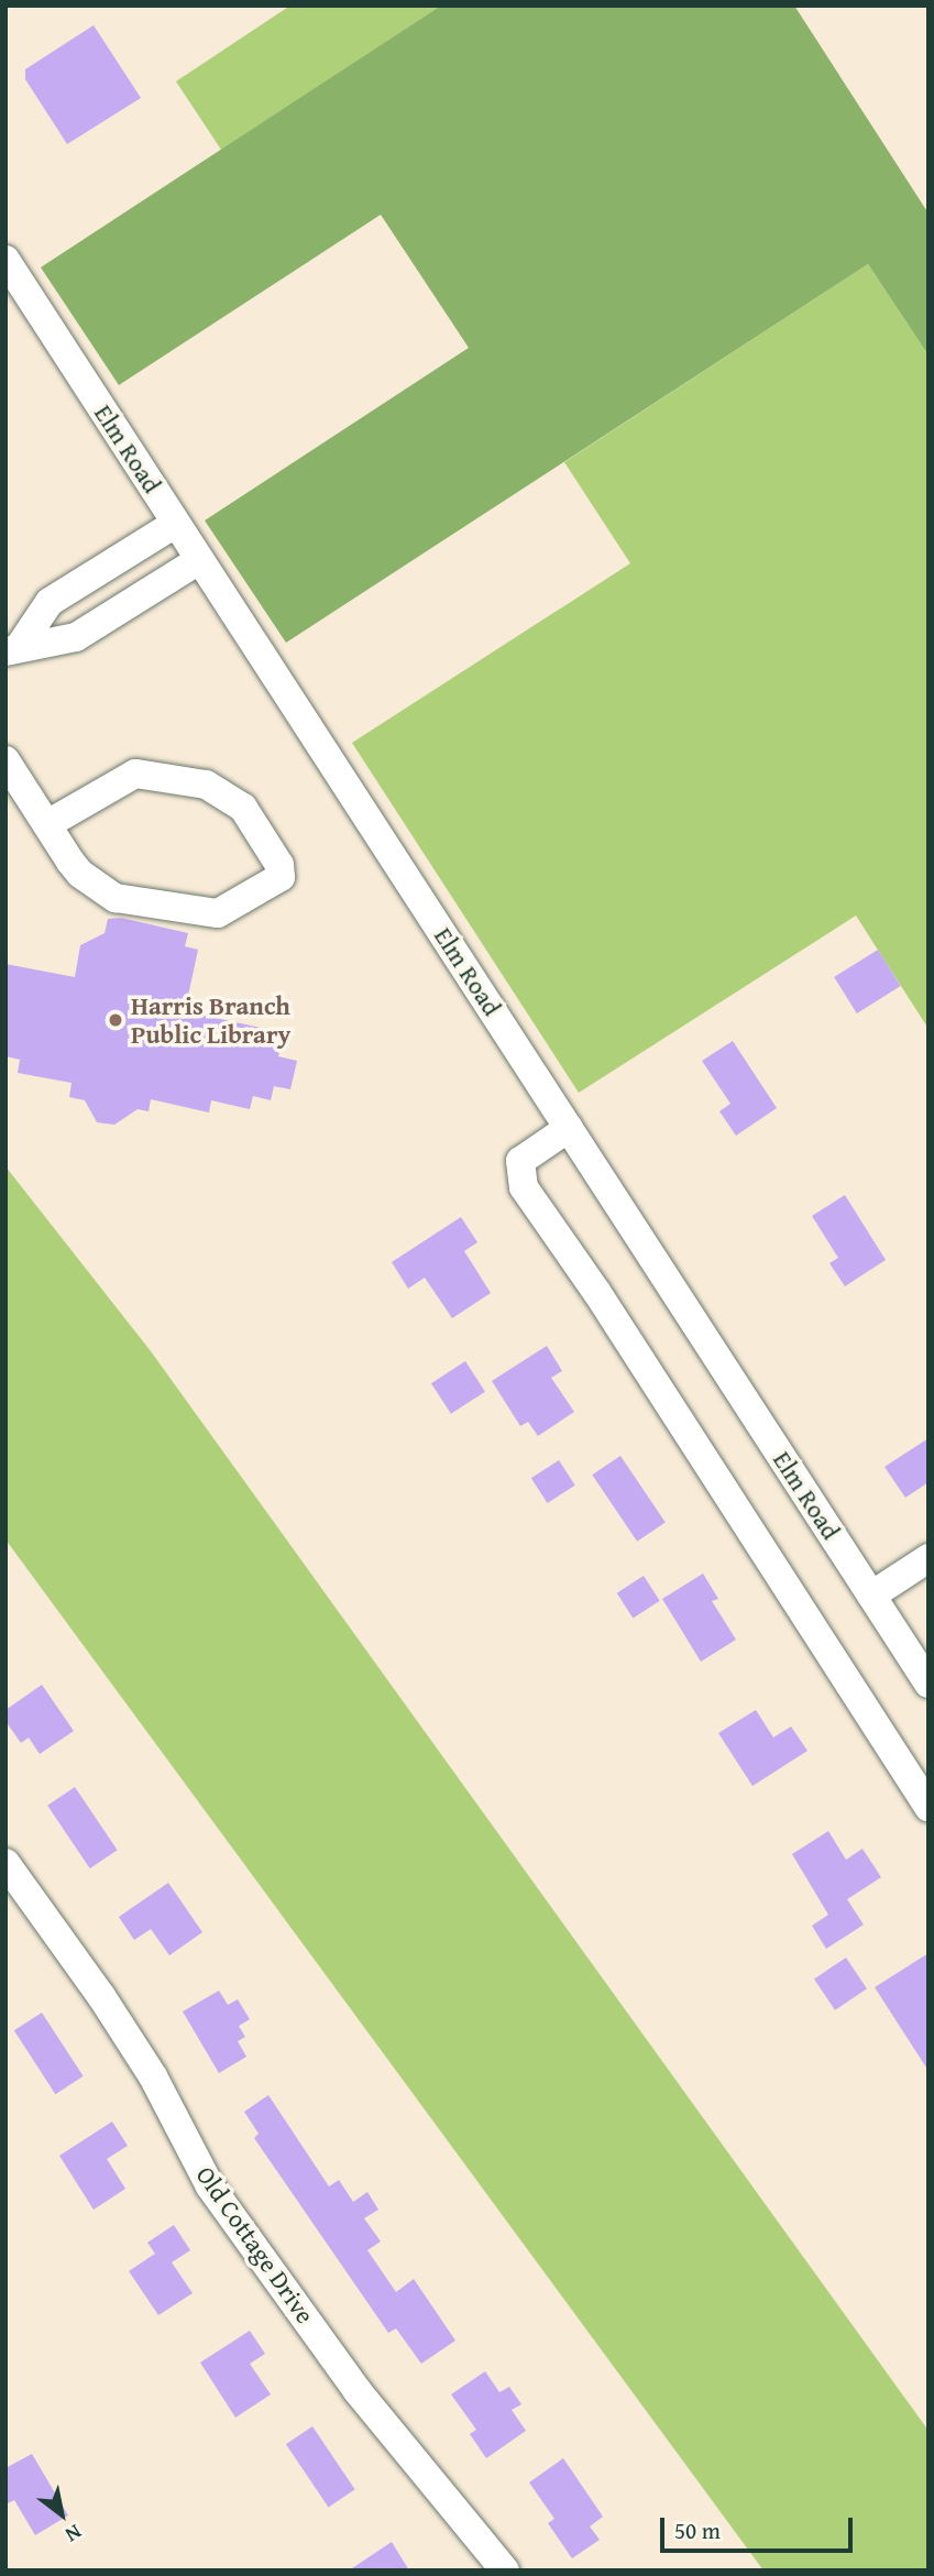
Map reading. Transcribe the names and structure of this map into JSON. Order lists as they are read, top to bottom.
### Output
{
  "streets": {
    "street": ["Elm Road", "Old Cottage Drive"]
  },
  "places": ["Harris Branch Public Library"],
  "scale_bar": "50 m",
  "north": "bottom right"
}
